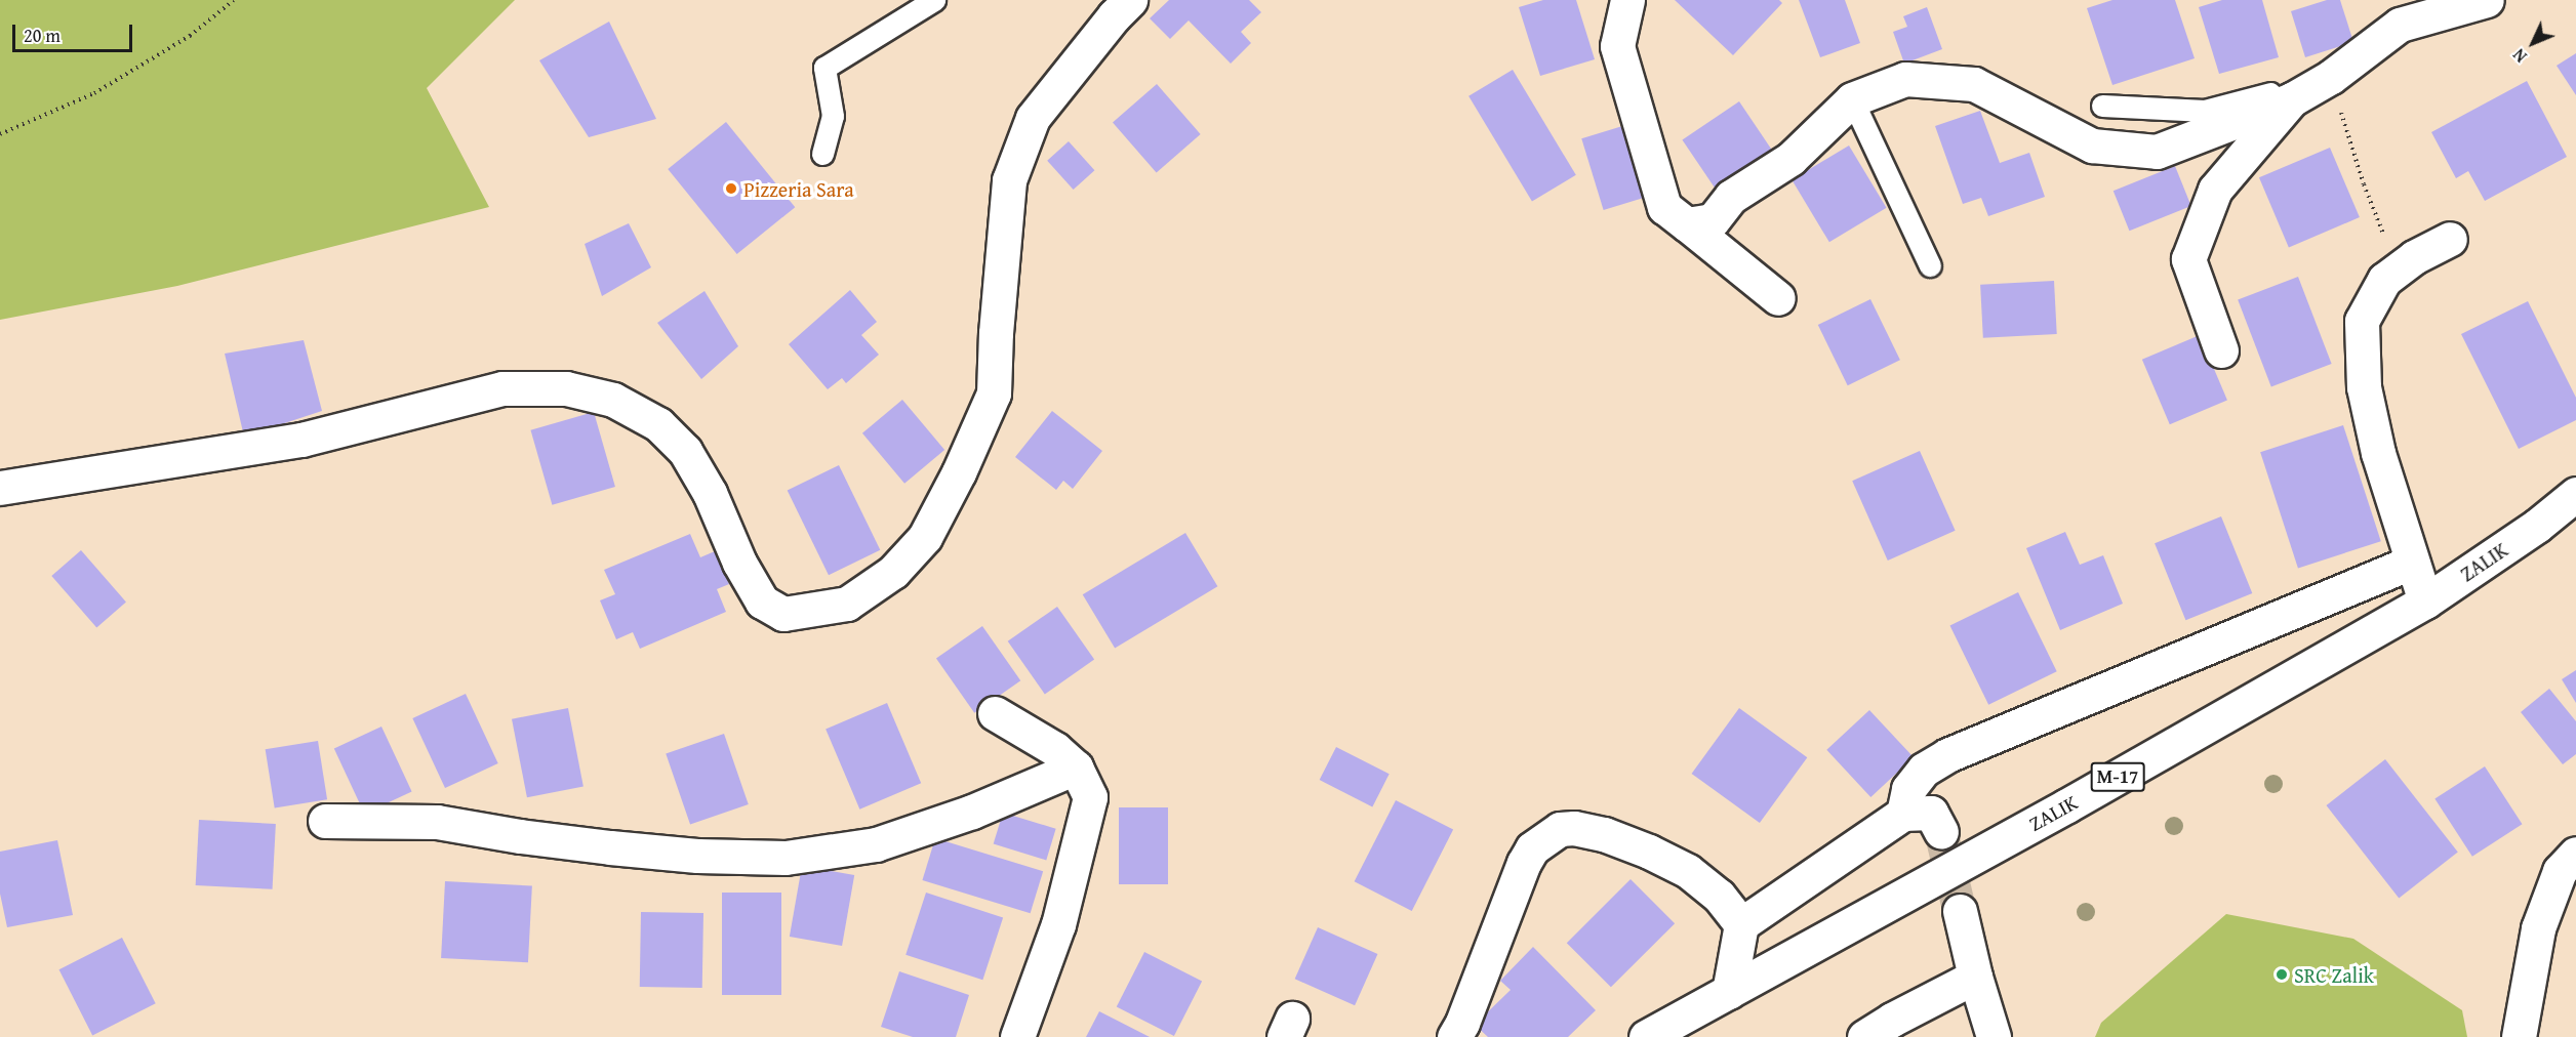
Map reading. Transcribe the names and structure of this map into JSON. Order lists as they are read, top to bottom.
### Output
{
  "streets": {
    "street": ["ZALIK", "M-17"]
  },
  "places": ["Pizzeria Sara", "SRC Zalik"],
  "scale_bar": "20 m",
  "north": "bottom left"
}
